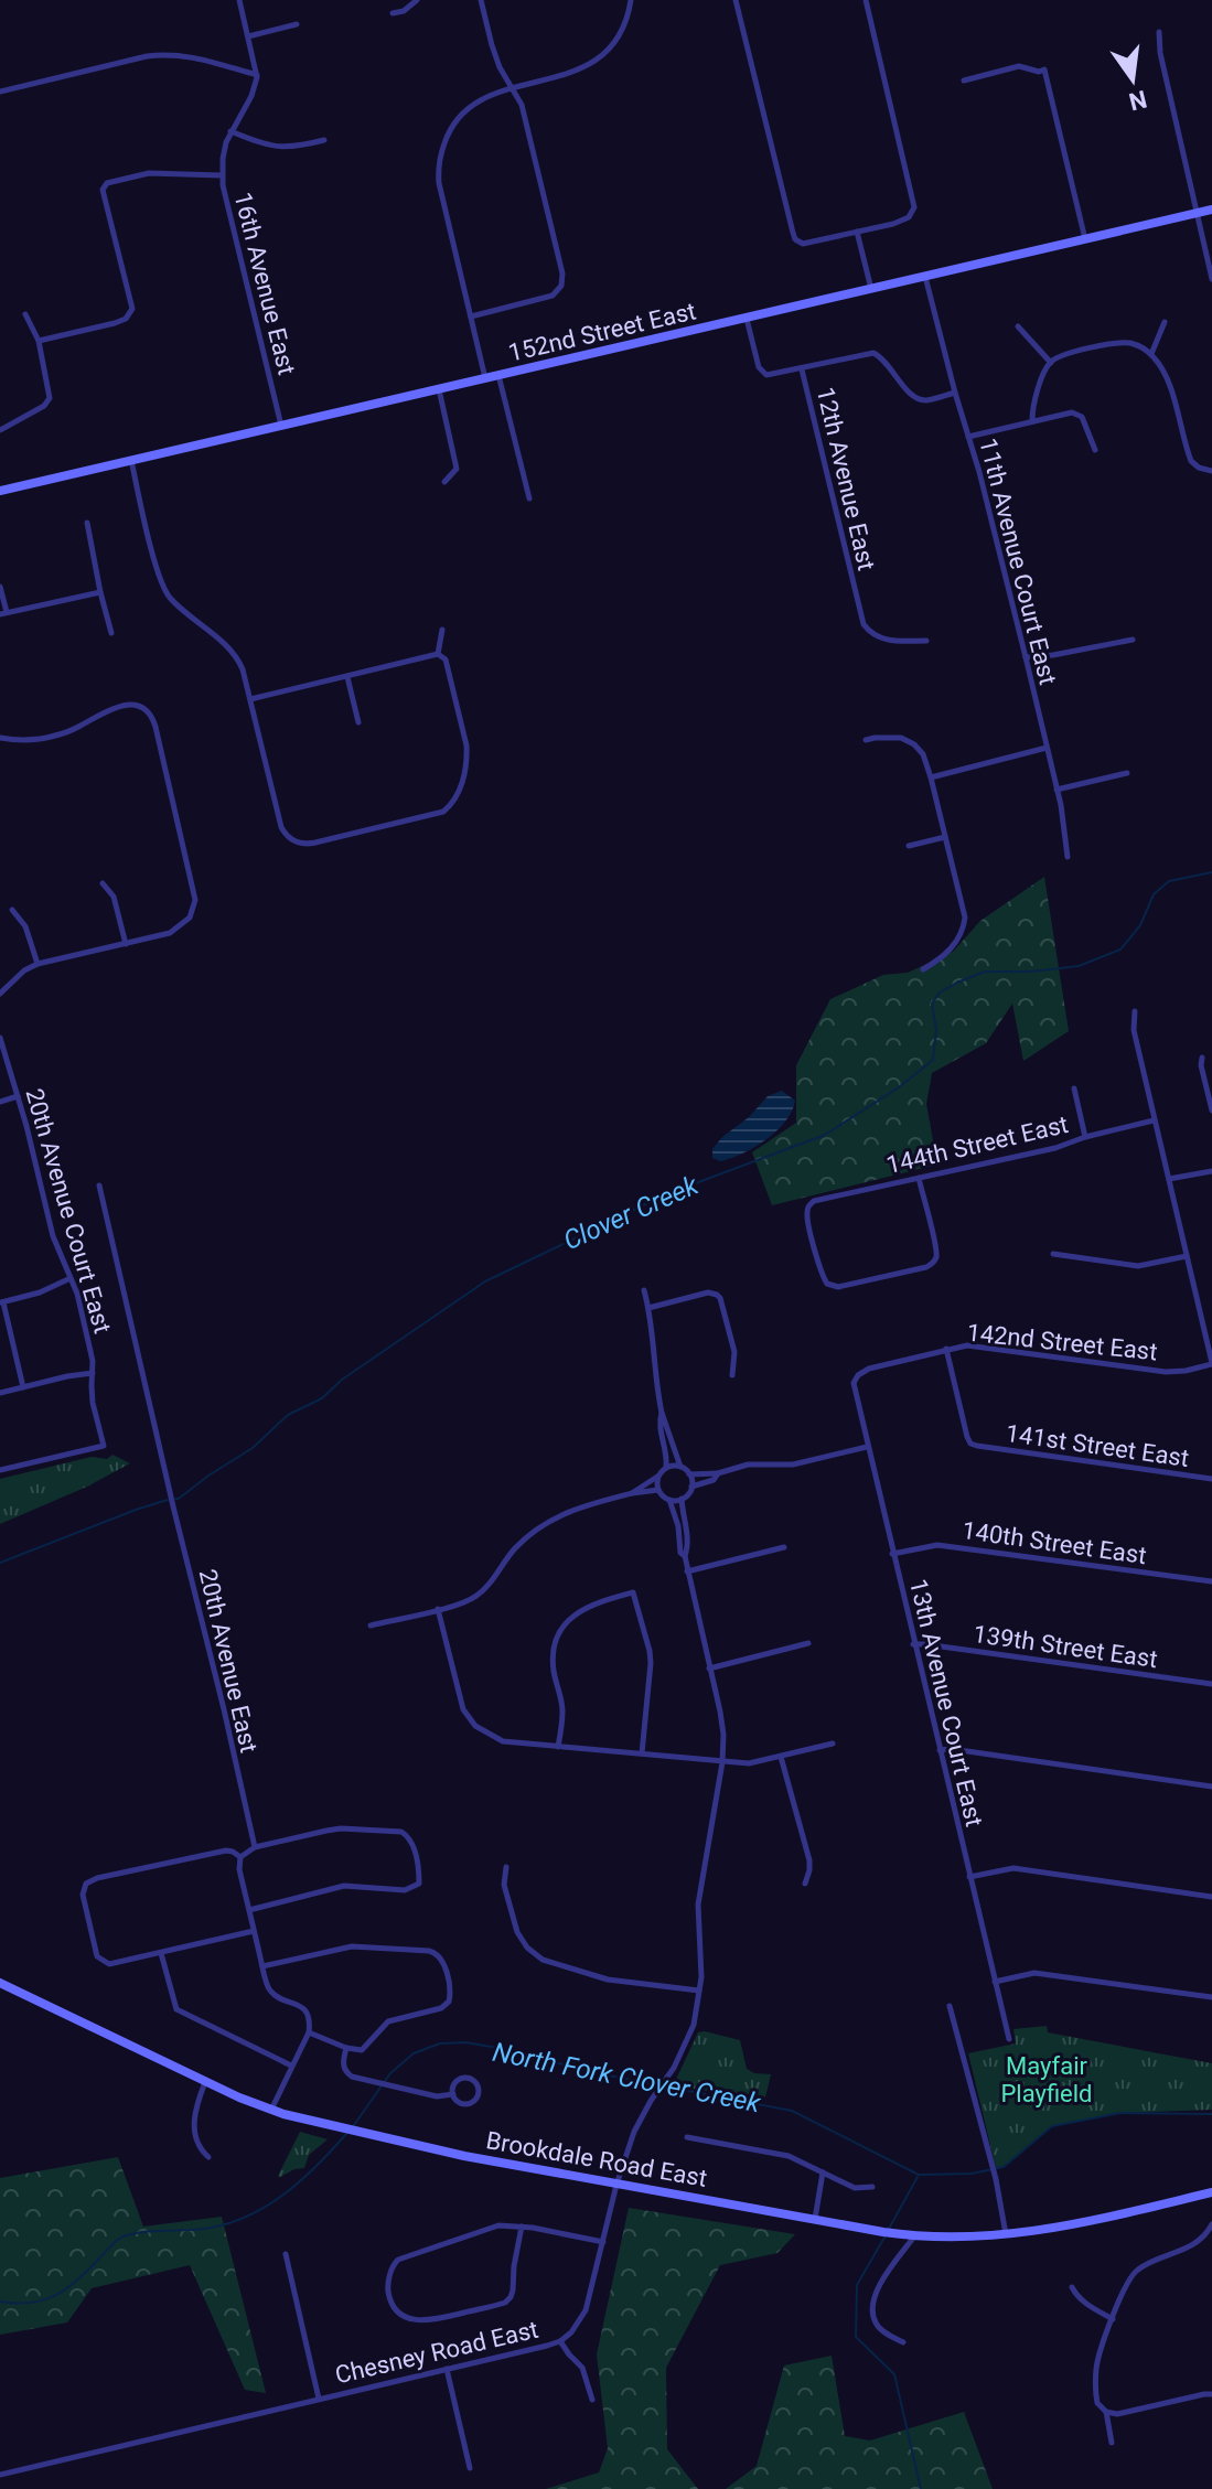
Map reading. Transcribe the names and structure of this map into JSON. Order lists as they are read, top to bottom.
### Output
{
  "streets": {
    "main road": ["152nd Street East", "Brookdale Road East"],
    "street": [
      "16th Avenue East",
      "12th Avenue East",
      "11th Avenue Court East",
      "144th Street East",
      "20th Avenue Court East",
      "142nd Street East",
      "141st Street East",
      "140th Street East",
      "139th Street East",
      "20th Avenue East",
      "13th Avenue Court East",
      "Chesney Road East"
    ]
  },
  "crossings": [
    ["16th Avenue East", "152nd Street East"],
    ["152nd Street East", "12th Avenue East"],
    ["152nd Street East", "11th Avenue Court East"],
    ["142nd Street East", "141st Street East"],
    ["142nd Street East", "13th Avenue Court East"],
    ["140th Street East", "13th Avenue Court East"],
    ["139th Street East", "13th Avenue Court East"],
    ["Brookdale Road East", "Chesney Road East"]
  ],
  "water": ["Clover Creek", "North Fork Clover Creek"],
  "parks": ["Mayfair Playfield"],
  "north": "bottom"
}
